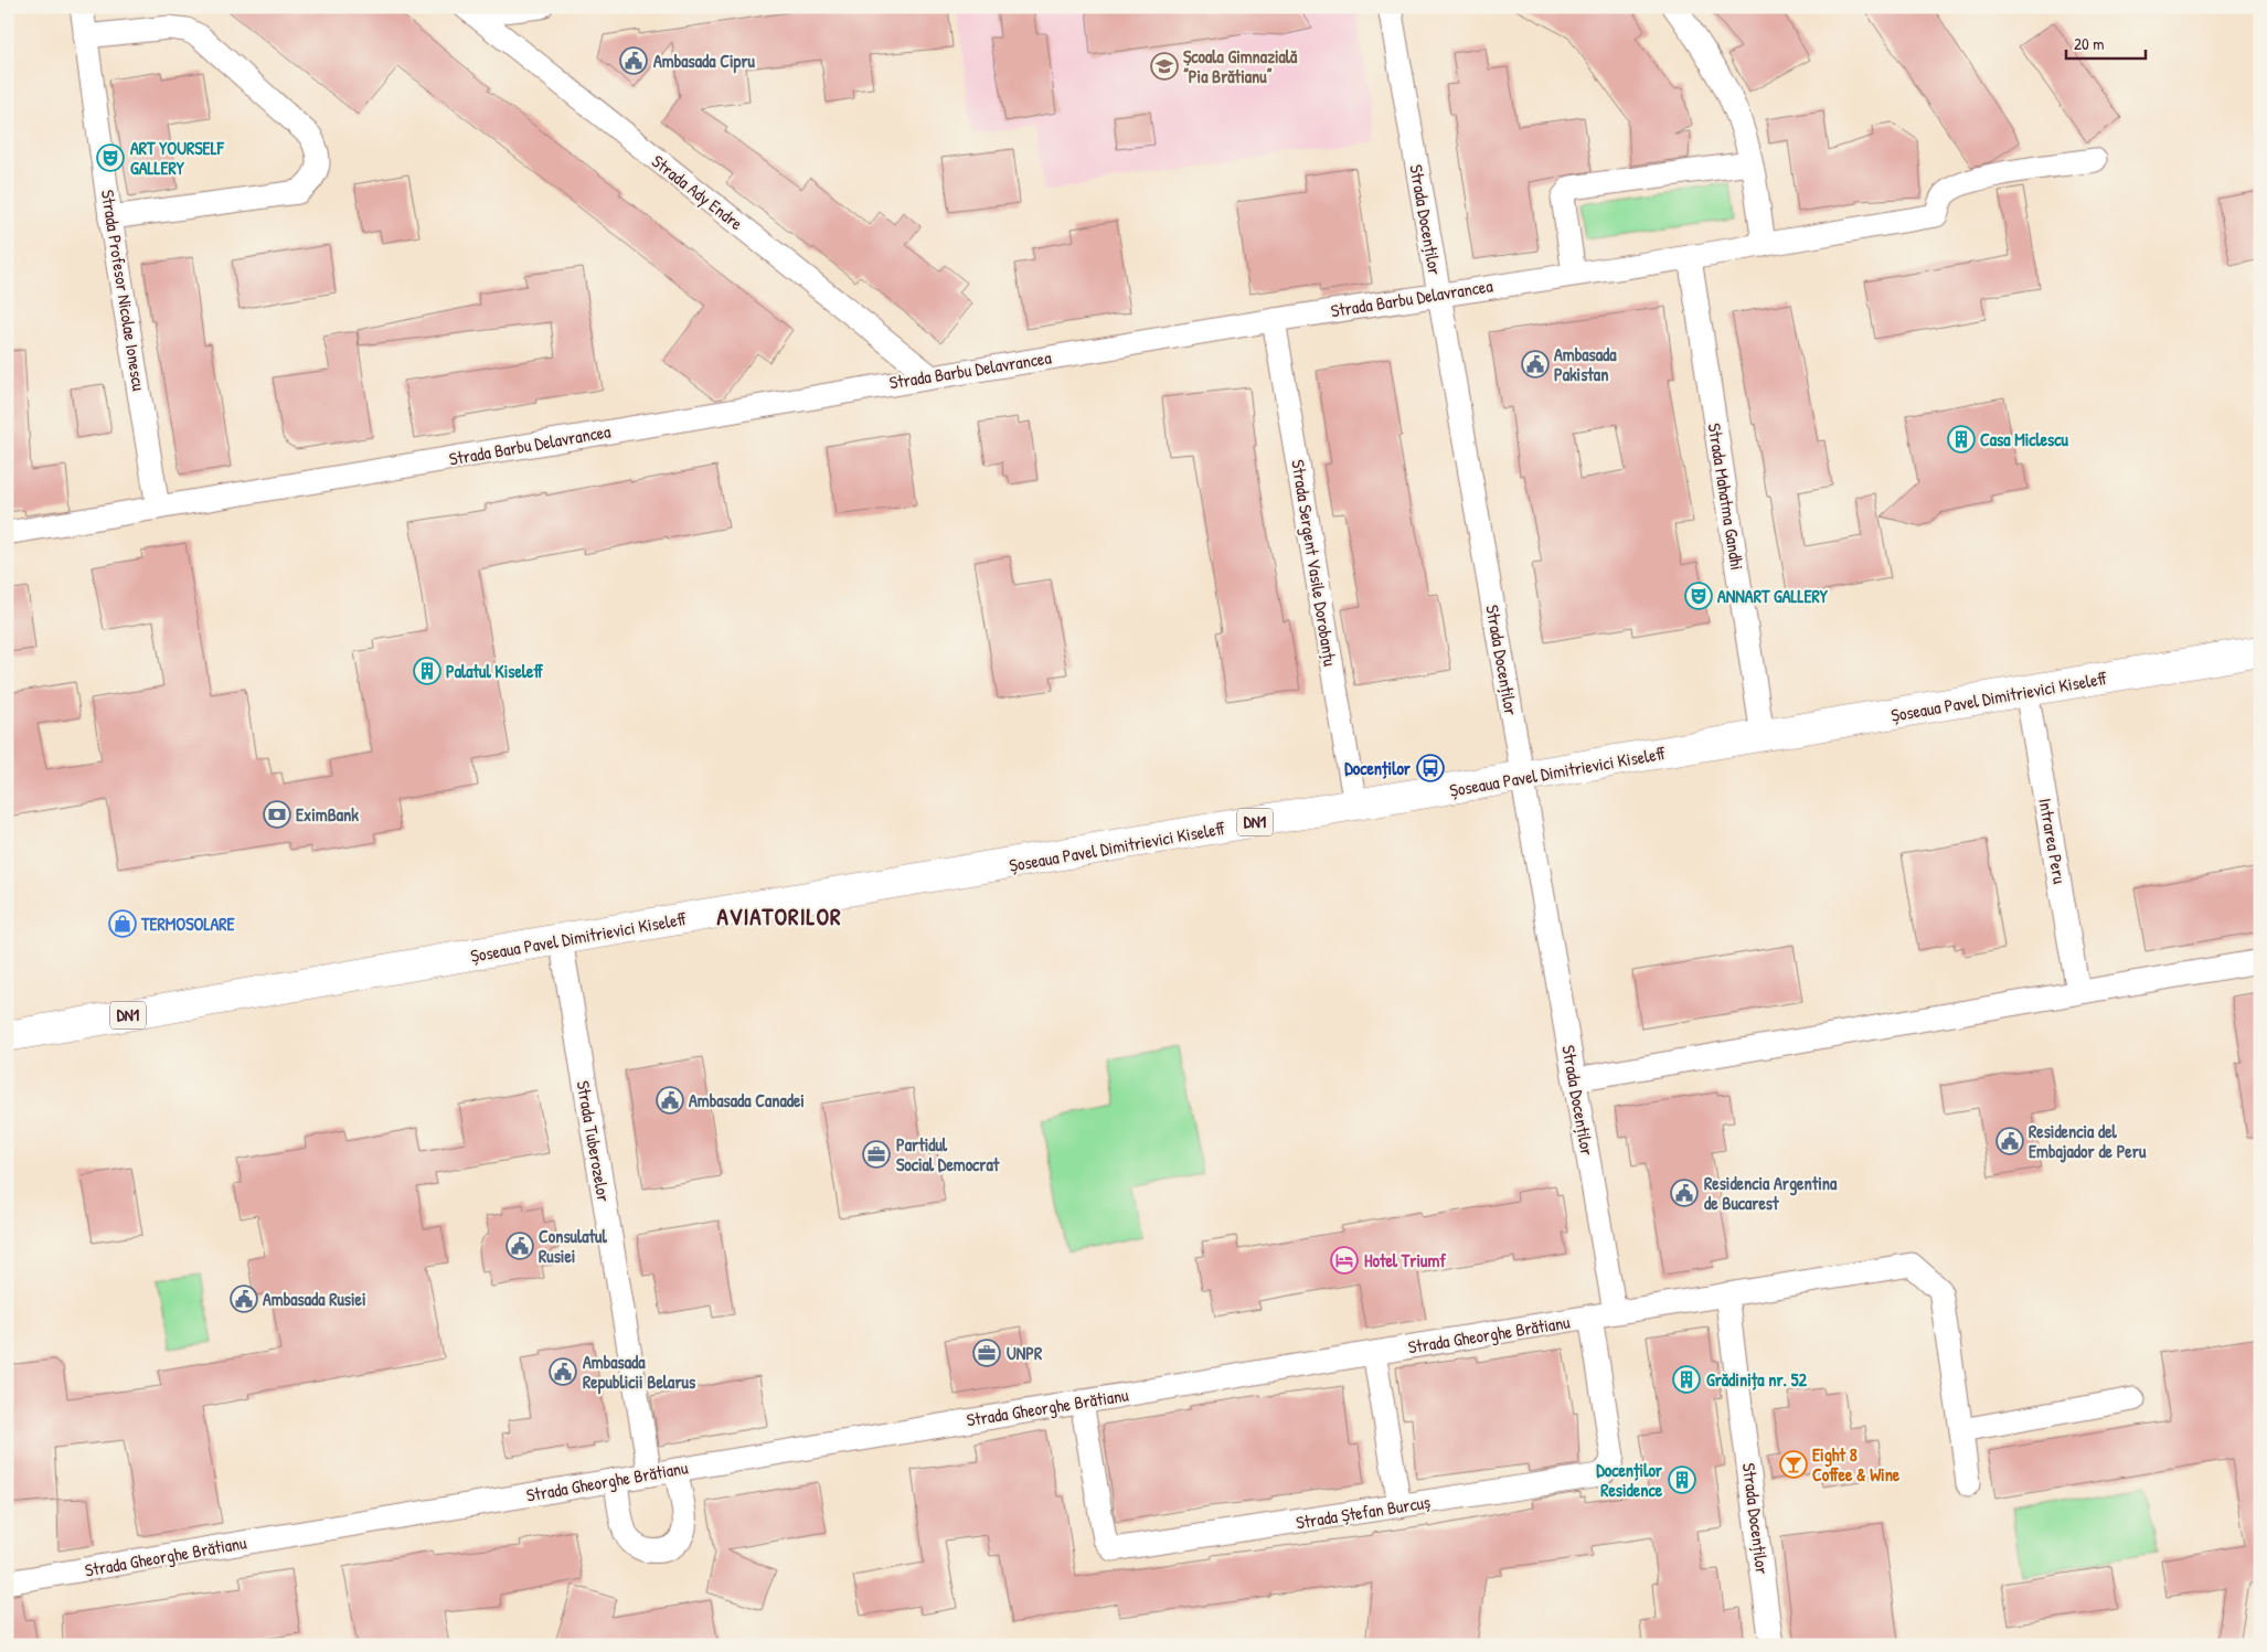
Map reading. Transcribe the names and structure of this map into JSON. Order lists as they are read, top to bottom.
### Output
{
  "streets": {
    "main road": ["Șoseaua Pavel Dimitrievici Kiseleff", "DN1"],
    "street": [
      "Strada Ady Endre",
      "Strada Docenților",
      "Strada Profesor Nicolae Ionescu",
      "Strada Barbu Delavrancea",
      "Strada Mahatma Gandhi",
      "Strada Sergent Vasile Dorobanțu",
      "Intrarea Peru",
      "Strada Tuberozelor",
      "Strada Gheorghe Brătianu",
      "Strada Ștefan Burcuș"
    ]
  },
  "crossings": [
    ["Strada Ady Endre", "Strada Barbu Delavrancea"],
    ["Strada Docenților", "Strada Barbu Delavrancea"],
    ["Strada Docenților", "Șoseaua Pavel Dimitrievici Kiseleff"],
    ["Strada Docenților", "Strada Gheorghe Brătianu"],
    ["Strada Profesor Nicolae Ionescu", "Strada Barbu Delavrancea"],
    ["Strada Barbu Delavrancea", "Strada Mahatma Gandhi"],
    ["Strada Barbu Delavrancea", "Strada Sergent Vasile Dorobanțu"],
    ["Strada Mahatma Gandhi", "Șoseaua Pavel Dimitrievici Kiseleff"],
    ["Strada Sergent Vasile Dorobanțu", "Șoseaua Pavel Dimitrievici Kiseleff"],
    ["Șoseaua Pavel Dimitrievici Kiseleff", "Intrarea Peru"],
    ["Șoseaua Pavel Dimitrievici Kiseleff", "Strada Tuberozelor"],
    ["Strada Tuberozelor", "Strada Gheorghe Brătianu"],
    ["Strada Gheorghe Brătianu", "Strada Ștefan Burcuș"]
  ],
  "districts": ["AVIATORILOR"],
  "places": {
    "public building": [
      "Ambasada Cipru",
      "Ambasada Pakistan",
      "Ambasada Canadei",
      "Residencia del Embajador de Peru",
      "Residencia Argentina de Bucarest",
      "Consulatul Rusiei",
      "Ambasada Rusiei",
      "Ambasada Republicii Belarus"
    ],
    "school or university": ["Școala Gimnazială ”Pia Brătianu”"],
    "theatre": ["ART YOURSELF GALLERY", "ANNART GALLERY"],
    "building": [
      "Casa Miclescu",
      "Palatul Kiseleff",
      "Grădinița nr. 52",
      "Docenților Residence"
    ],
    "bus stop": ["Docenților"],
    "bank": ["EximBank"],
    "shop": ["TERMOSOLARE"],
    "office": ["Partidul Social Democrat", "UNPR"],
    "hotel": ["Hotel Triumf"],
    "bar": ["Eight 8 Coffee & Wine"]
  },
  "scale_bar": "20 m"
}
